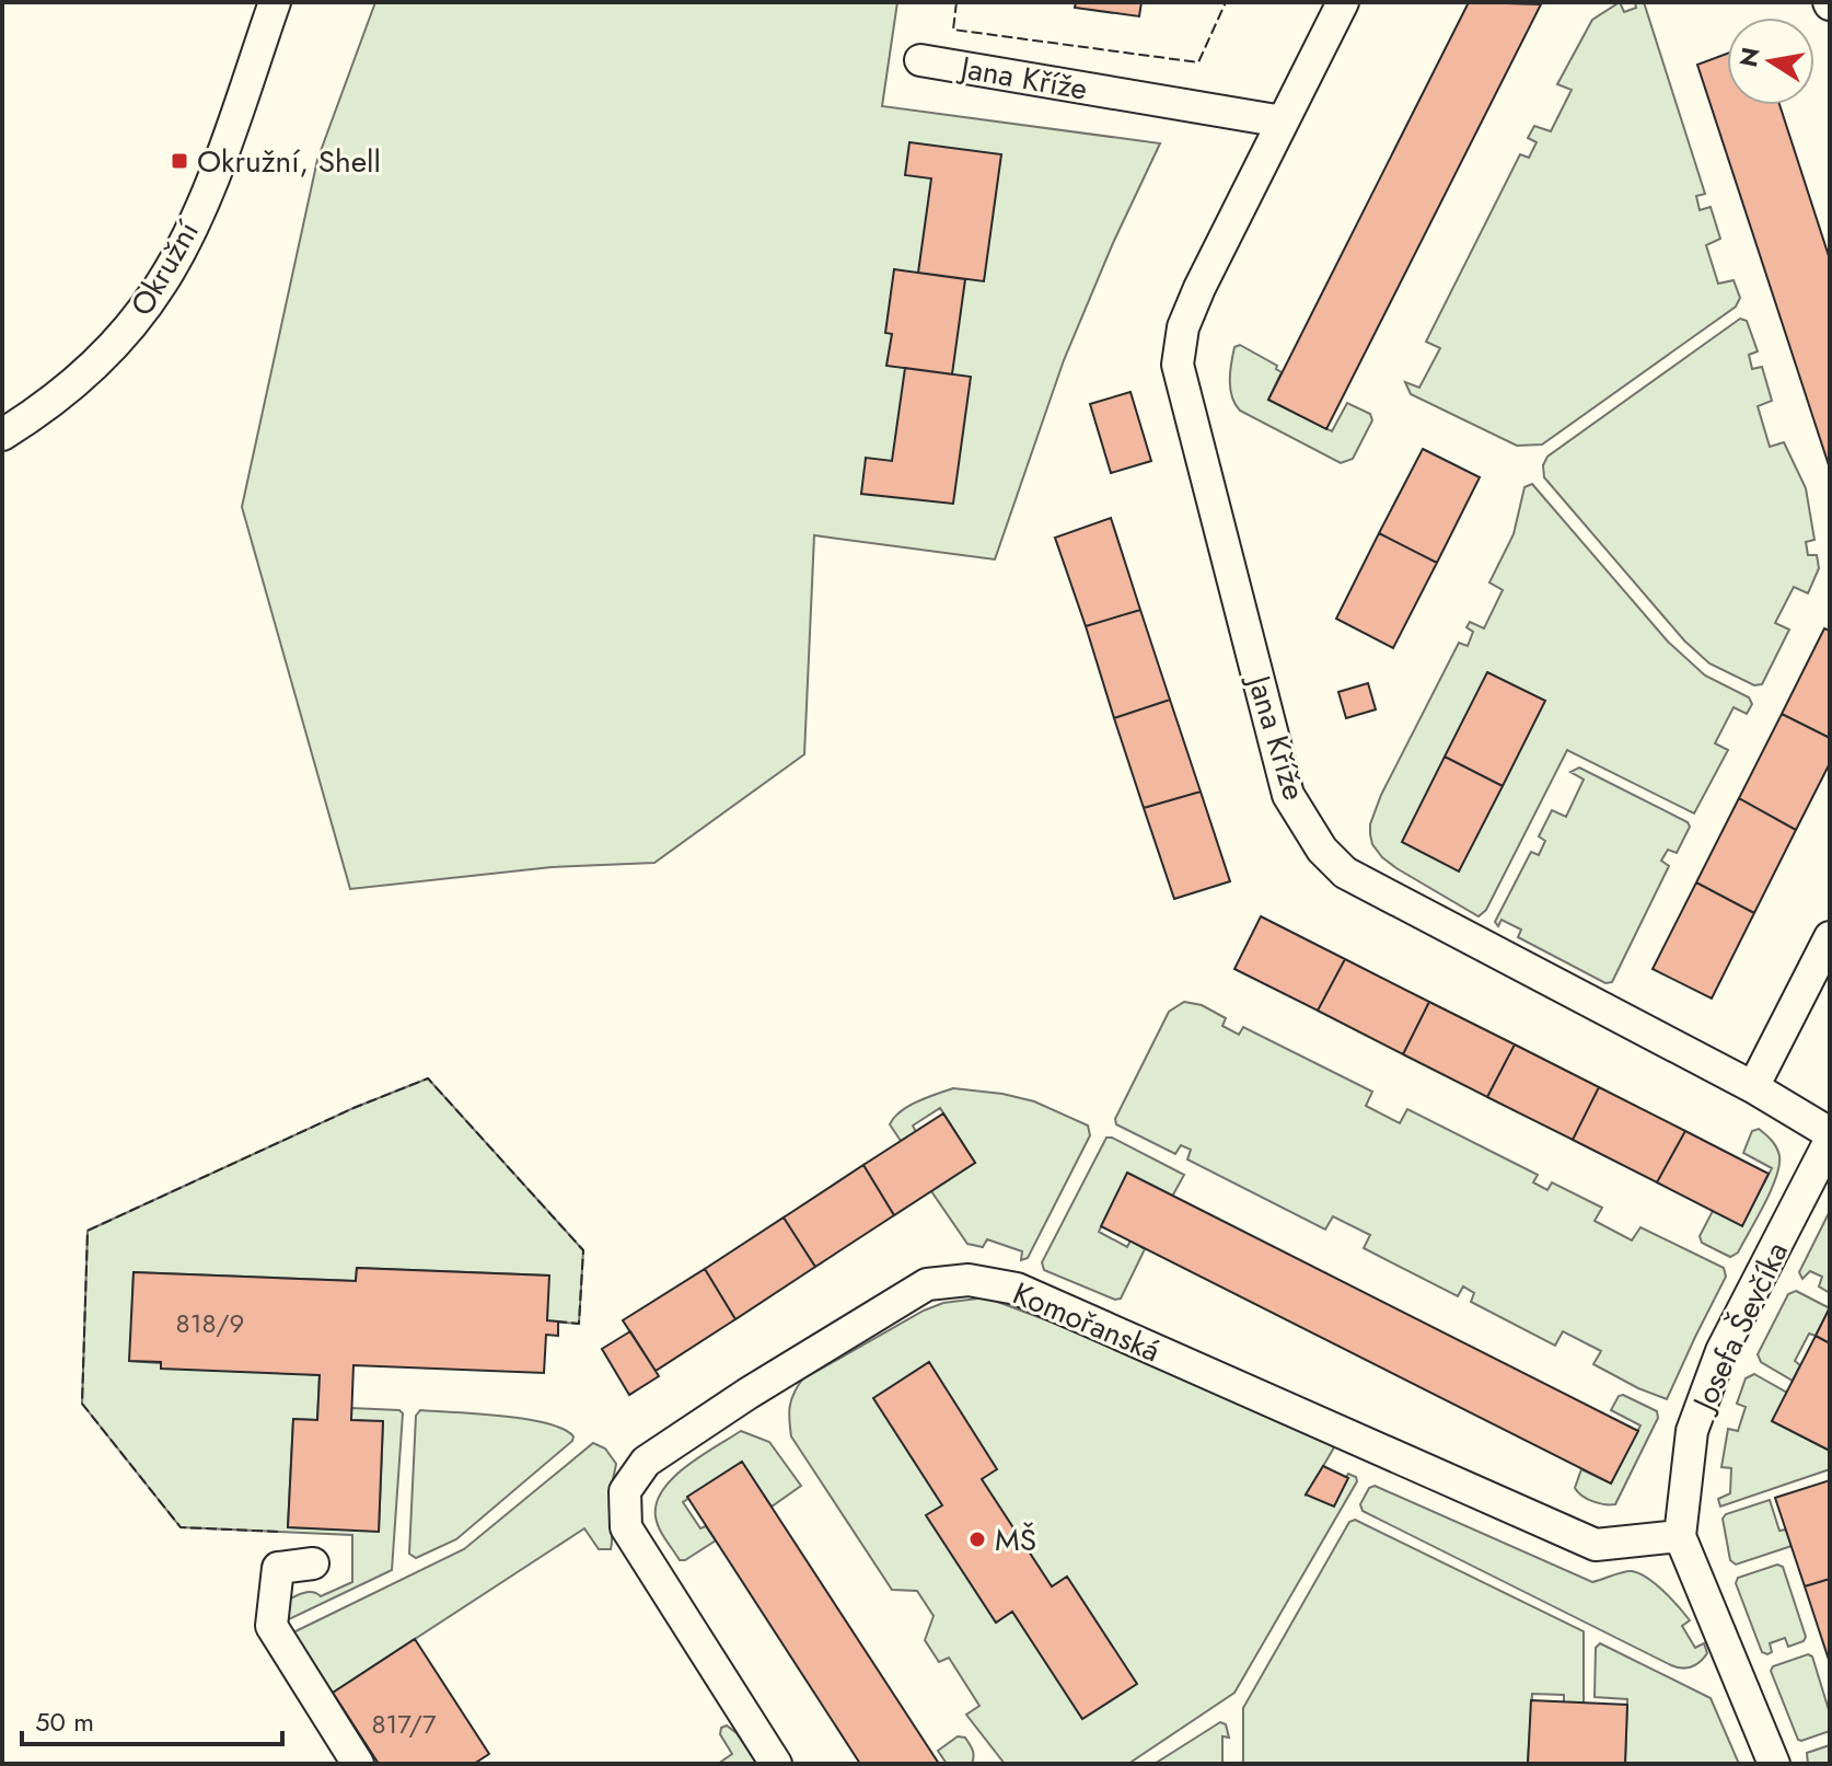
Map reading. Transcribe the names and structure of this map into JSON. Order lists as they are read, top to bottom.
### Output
{
  "streets": {
    "street": [
      "Jana Kříže",
      "Okružní",
      "Komořanská",
      "Josefa Ševčíka"
    ]
  },
  "crossings": [
    ["Komořanská", "Josefa Ševčíka"]
  ],
  "places": {
    "transit": ["Okružní, Shell"],
    "other": ["MŠ"]
  },
  "house_numbers": ["818/9", "817/7"],
  "scale_bar": "50 m",
  "north": "left"
}
